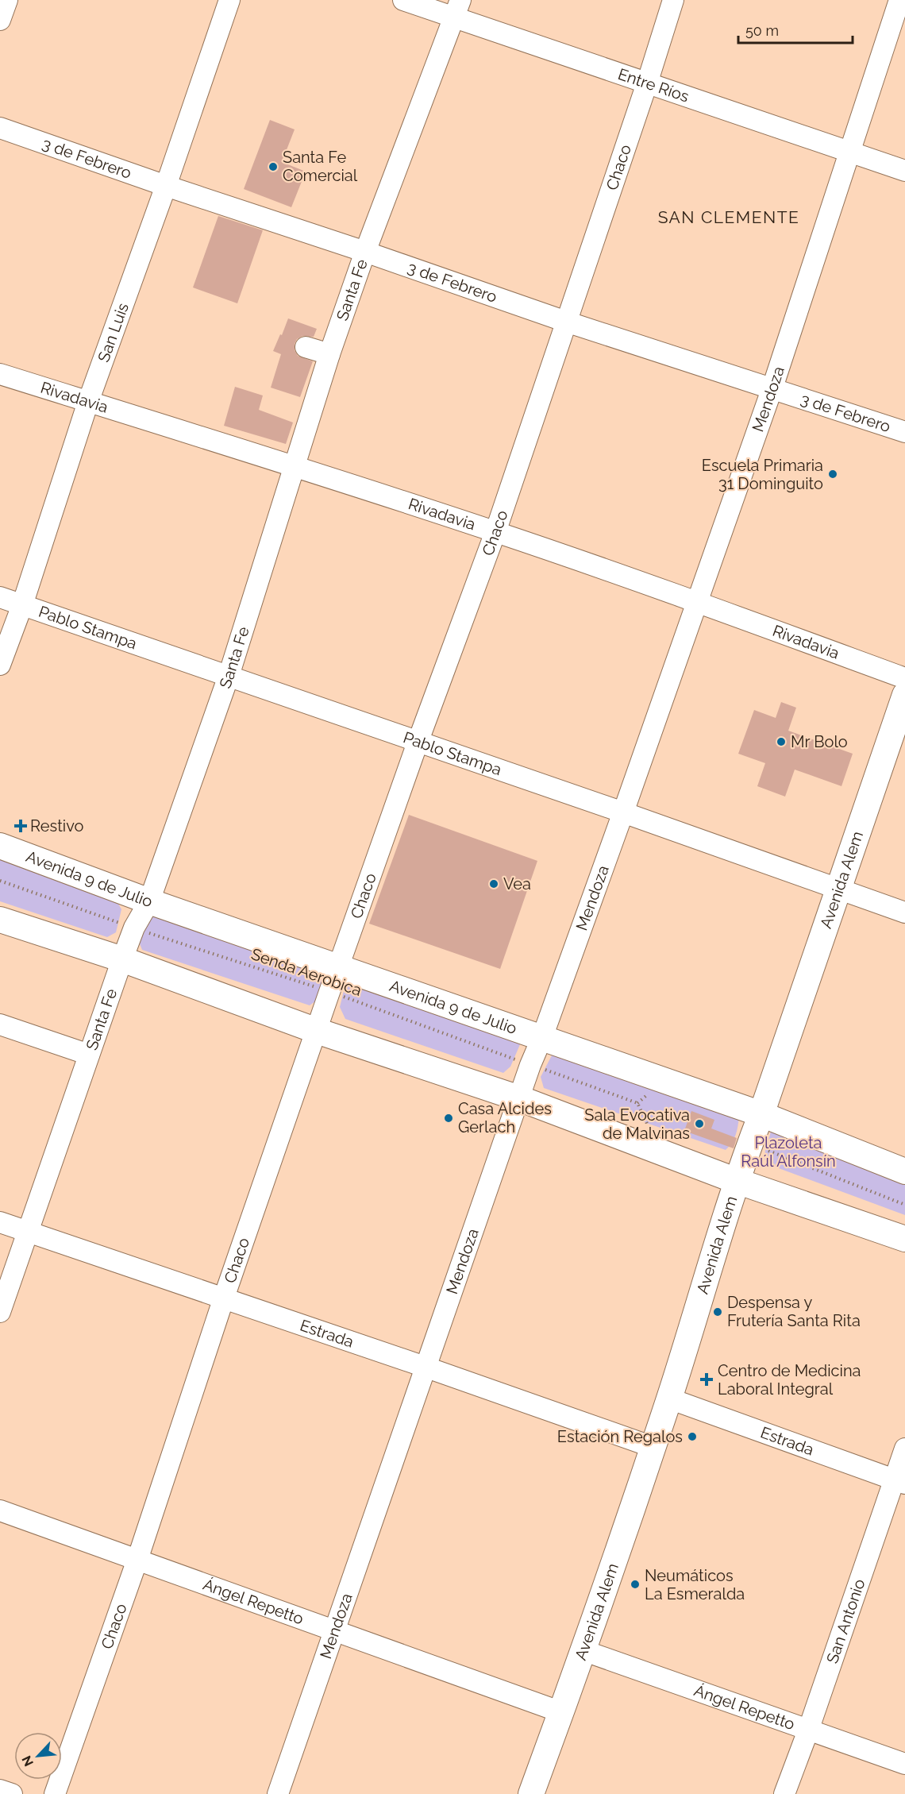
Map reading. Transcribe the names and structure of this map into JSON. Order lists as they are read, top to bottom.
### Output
{
  "streets": {
    "main road": ["Avenida 9 de Julio", "Avenida Alem"],
    "street": [
      "Entre Ríos",
      "3 de Febrero",
      "Chaco",
      "Santa Fe",
      "San Luis",
      "Rivadavia",
      "Mendoza",
      "Pablo Stampa",
      "Estrada",
      "Ángel Repetto",
      "San Antonio"
    ],
    "path": ["Senda Aerobica"]
  },
  "crossings": [
    ["Entre Ríos", "Chaco"],
    ["Entre Ríos", "Santa Fe"],
    ["Entre Ríos", "Mendoza"],
    ["3 de Febrero", "Chaco"],
    ["3 de Febrero", "Santa Fe"],
    ["3 de Febrero", "San Luis"],
    ["3 de Febrero", "Mendoza"],
    ["Chaco", "Rivadavia"],
    ["Chaco", "Pablo Stampa"],
    ["Chaco", "Avenida 9 de Julio"],
    ["Chaco", "Senda Aerobica"],
    ["Chaco", "Estrada"],
    ["Chaco", "Ángel Repetto"],
    ["Santa Fe", "Rivadavia"],
    ["Santa Fe", "Pablo Stampa"],
    ["Santa Fe", "Avenida 9 de Julio"],
    ["Santa Fe", "Senda Aerobica"],
    ["Santa Fe", "Estrada"],
    ["San Luis", "Rivadavia"],
    ["San Luis", "Pablo Stampa"],
    ["Rivadavia", "Mendoza"],
    ["Mendoza", "Pablo Stampa"],
    ["Mendoza", "Avenida 9 de Julio"],
    ["Mendoza", "Senda Aerobica"],
    ["Mendoza", "Estrada"],
    ["Mendoza", "Ángel Repetto"],
    ["Pablo Stampa", "Avenida Alem"],
    ["Avenida 9 de Julio", "Avenida Alem"],
    ["Avenida Alem", "Estrada"],
    ["Avenida Alem", "Ángel Repetto"],
    ["Estrada", "San Antonio"],
    ["Ángel Repetto", "San Antonio"]
  ],
  "districts": ["SAN CLEMENTE"],
  "parks": ["Plazoleta Raúl Alfonsín"],
  "places": {
    "other": [
      "Santa Fe Comercial",
      "Escuela Primaria 31 Dominguito",
      "Mr Bolo",
      "Vea",
      "Casa Alcides Gerlach",
      "Sala Evocativa de Malvinas",
      "Despensa y Frutería Santa Rita",
      "Estación Regalos",
      "Neumáticos La Esmeralda"
    ],
    "health": ["Restivo", "Centro de Medicina Laboral Integral"]
  },
  "scale_bar": "50 m",
  "north": "bottom left"
}
